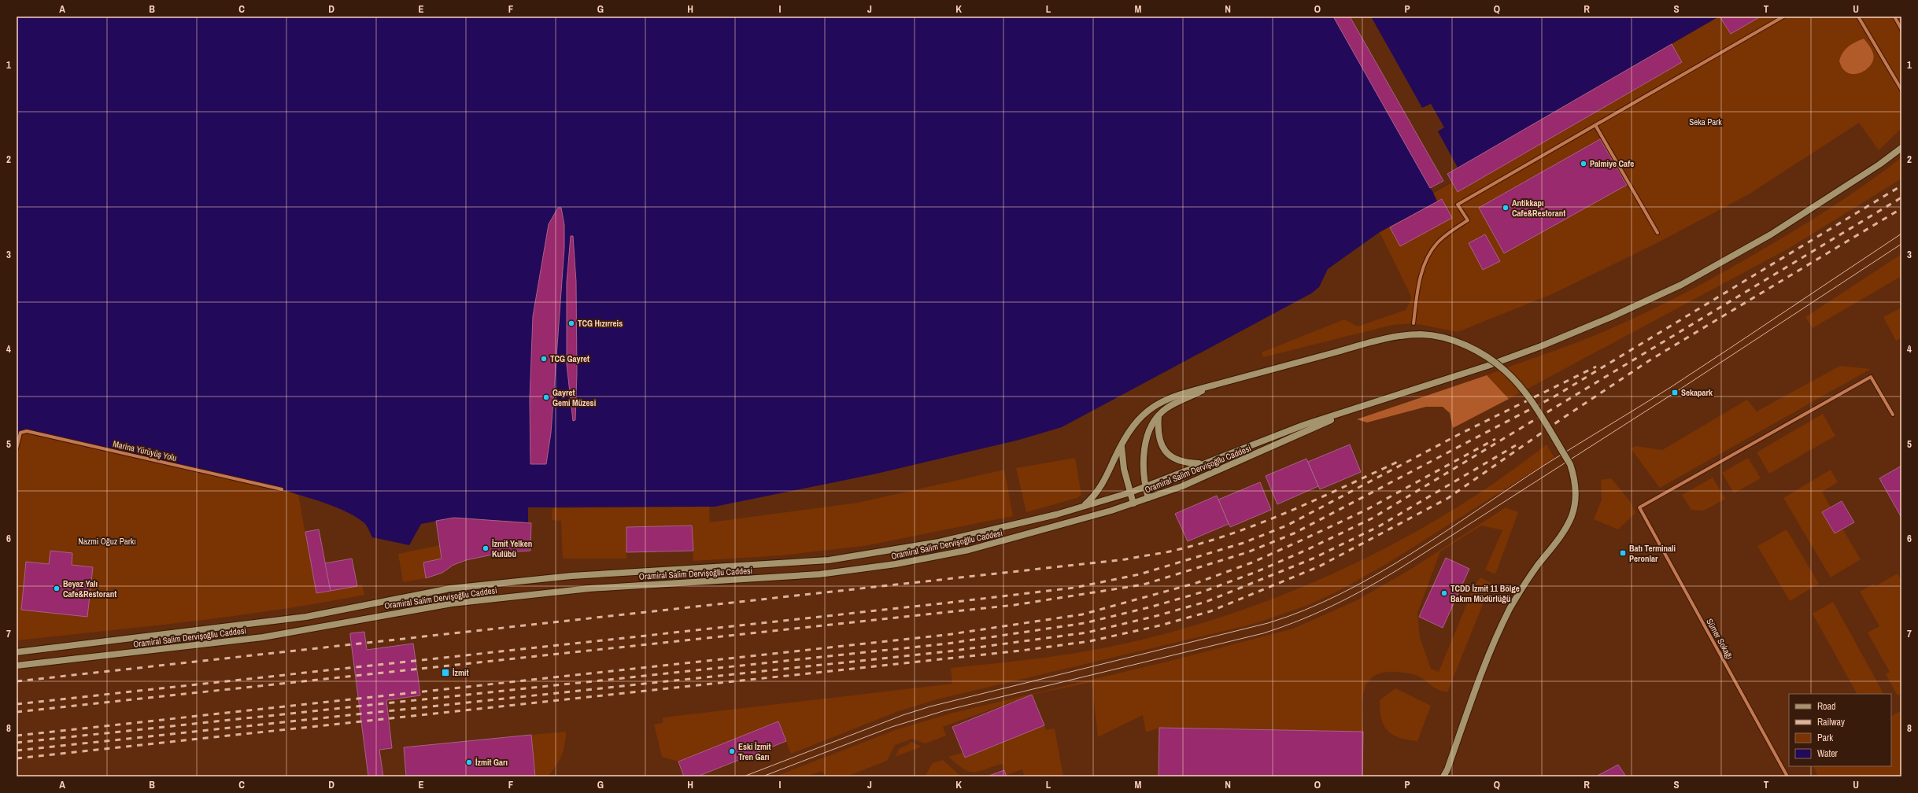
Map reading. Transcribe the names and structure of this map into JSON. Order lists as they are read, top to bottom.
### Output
{
  "streets": {
    "main road": ["Oramiral Salim Dervişoğllu Caddesi"],
    "street": ["Marina Yürüyüş Yolu", "Sümer Sokağı"]
  },
  "parks": ["Seka Park", "Nazmi Oğuz Parkı"],
  "places": {
    "other": [
      "Palmiye Cafe",
      "Antikkapı Cafe&Restorant",
      "TCG Hızırreis",
      "TCG Gayret",
      "Gayret Gemi Müzesi",
      "İzmit Yelken Kulübü",
      "Beyaz Yalı Cafe&Restorant",
      "TCDD İzmit 11 Bölge Bakım Müdürlüğü",
      "Eski İzmit Tren Garı",
      "İzmit Garı"
    ],
    "transit": ["Sekapark", "Batı Terminali Peronlar", "İzmit"]
  },
  "legend": [
    "Road",
    "Railway",
    "Park",
    "Water"
  ],
  "grid": {
    "columns": [
      "A",
      "B",
      "C",
      "D",
      "E",
      "F",
      "G",
      "H",
      "I",
      "J",
      "K",
      "L",
      "M",
      "N",
      "O",
      "P",
      "Q",
      "R",
      "S",
      "T",
      "U"
    ],
    "rows": [
      "1",
      "2",
      "3",
      "4",
      "5",
      "6",
      "7",
      "8"
    ]
  }
}
